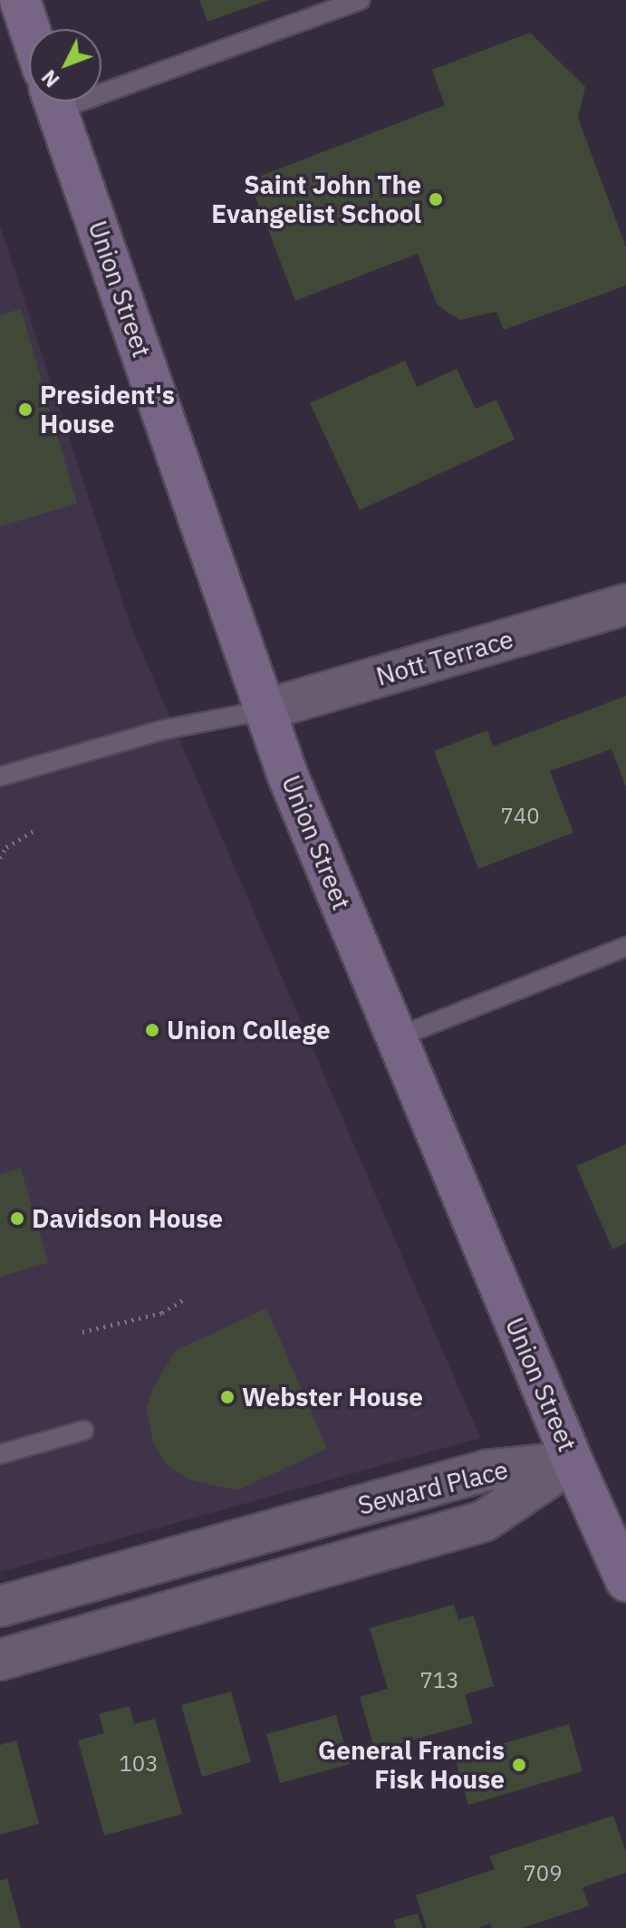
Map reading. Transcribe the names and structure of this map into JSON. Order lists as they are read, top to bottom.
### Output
{
  "streets": {
    "main road": ["Union Street"],
    "street": ["Nott Terrace", "Seward Place"]
  },
  "crossings": [
    ["Union Street", "Nott Terrace"],
    ["Union Street", "Seward Place"]
  ],
  "places": [
    "Saint John The Evangelist School",
    "President's House",
    "Union College",
    "Davidson House",
    "Webster House",
    "General Francis Fisk House"
  ],
  "house_numbers": [
    "740",
    "713",
    "103",
    "709"
  ],
  "north": "bottom left"
}
